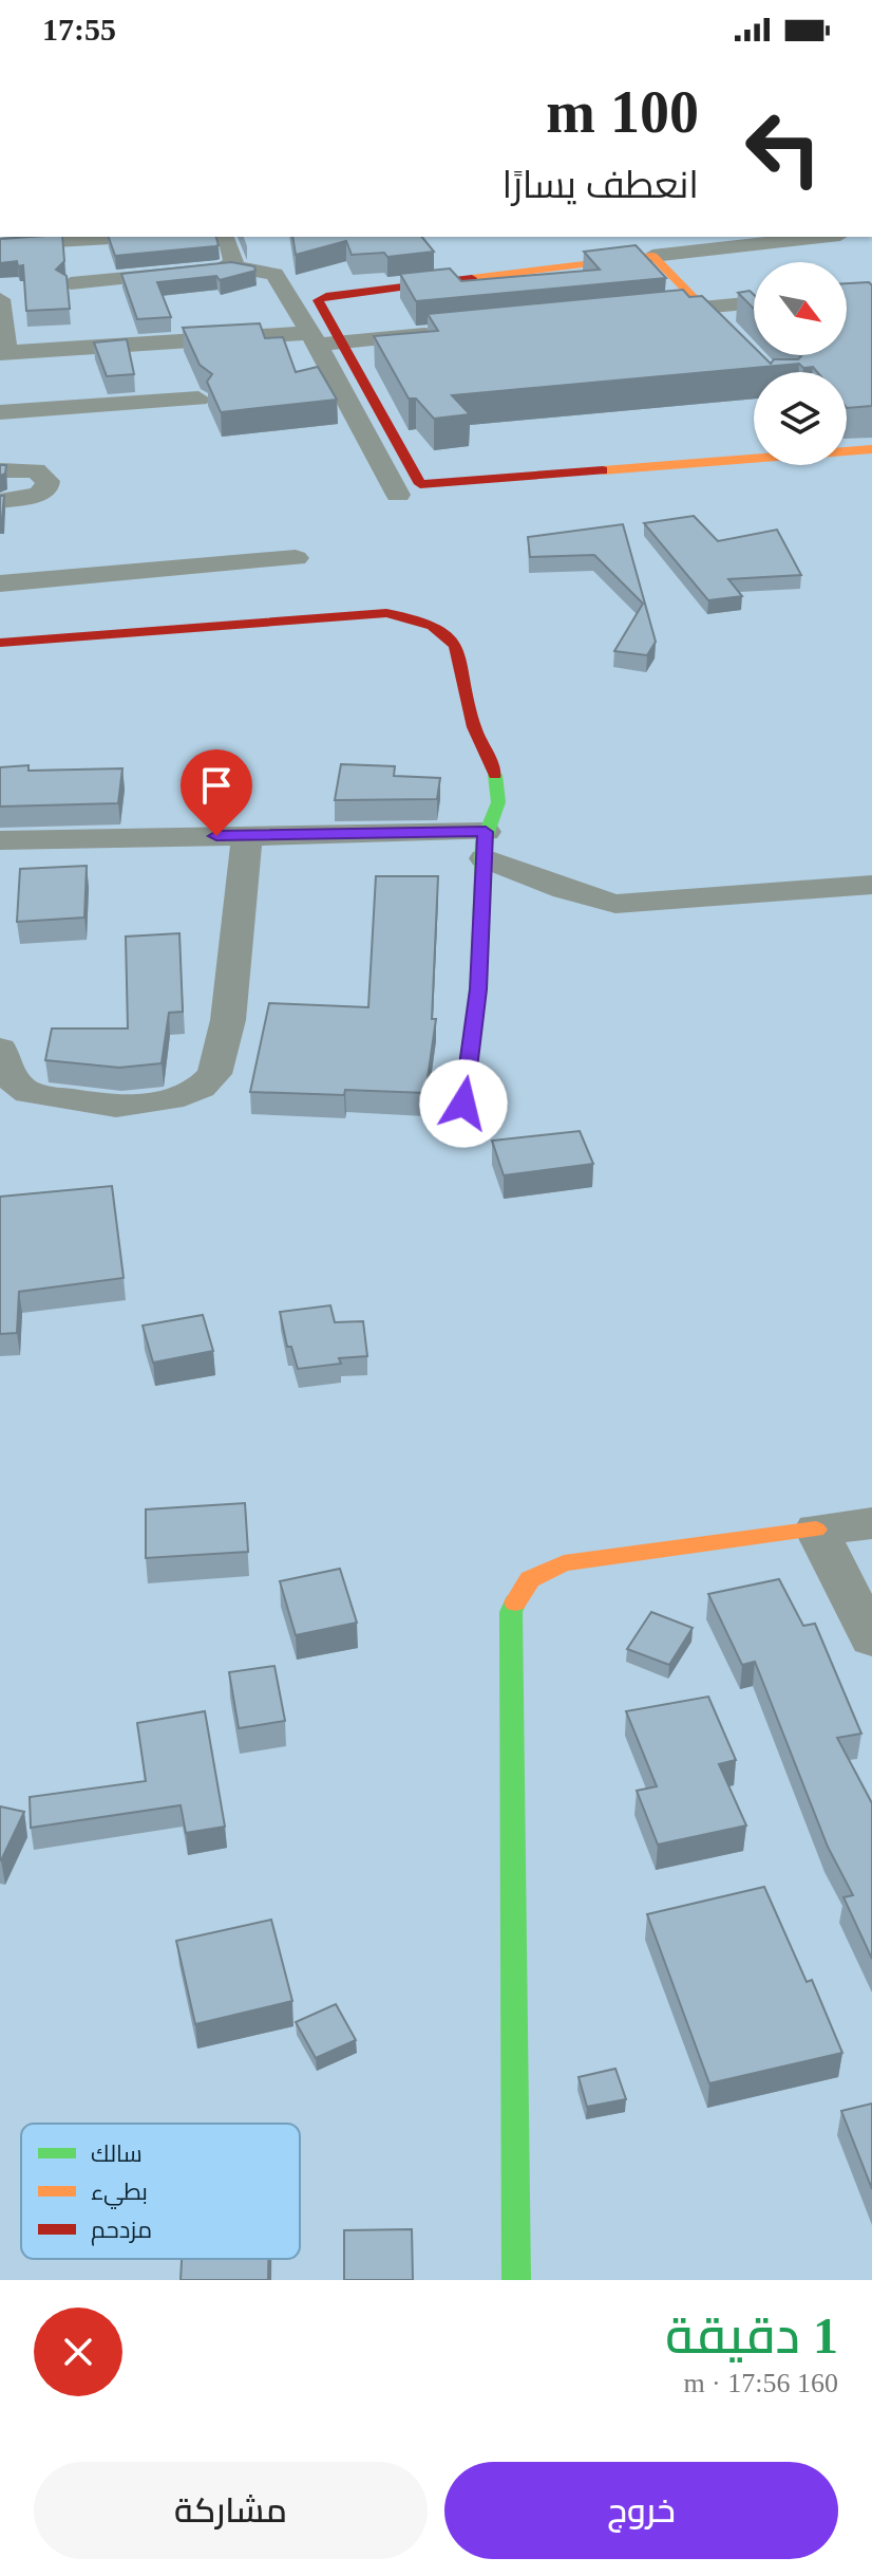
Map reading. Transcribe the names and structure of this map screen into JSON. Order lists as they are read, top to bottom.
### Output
{
  "legend": ["سالك", "بطيء", "مزدحم"],
  "north": "bottom right",
  "page": {
    "status": "17:55",
    "turn": ["100 m", "انعطف يسارًا"],
    "heading": ["1 دقيقة", "160 m · 17:56"],
    "buttons": ["خروج", "مشاركة"]
  }
}
